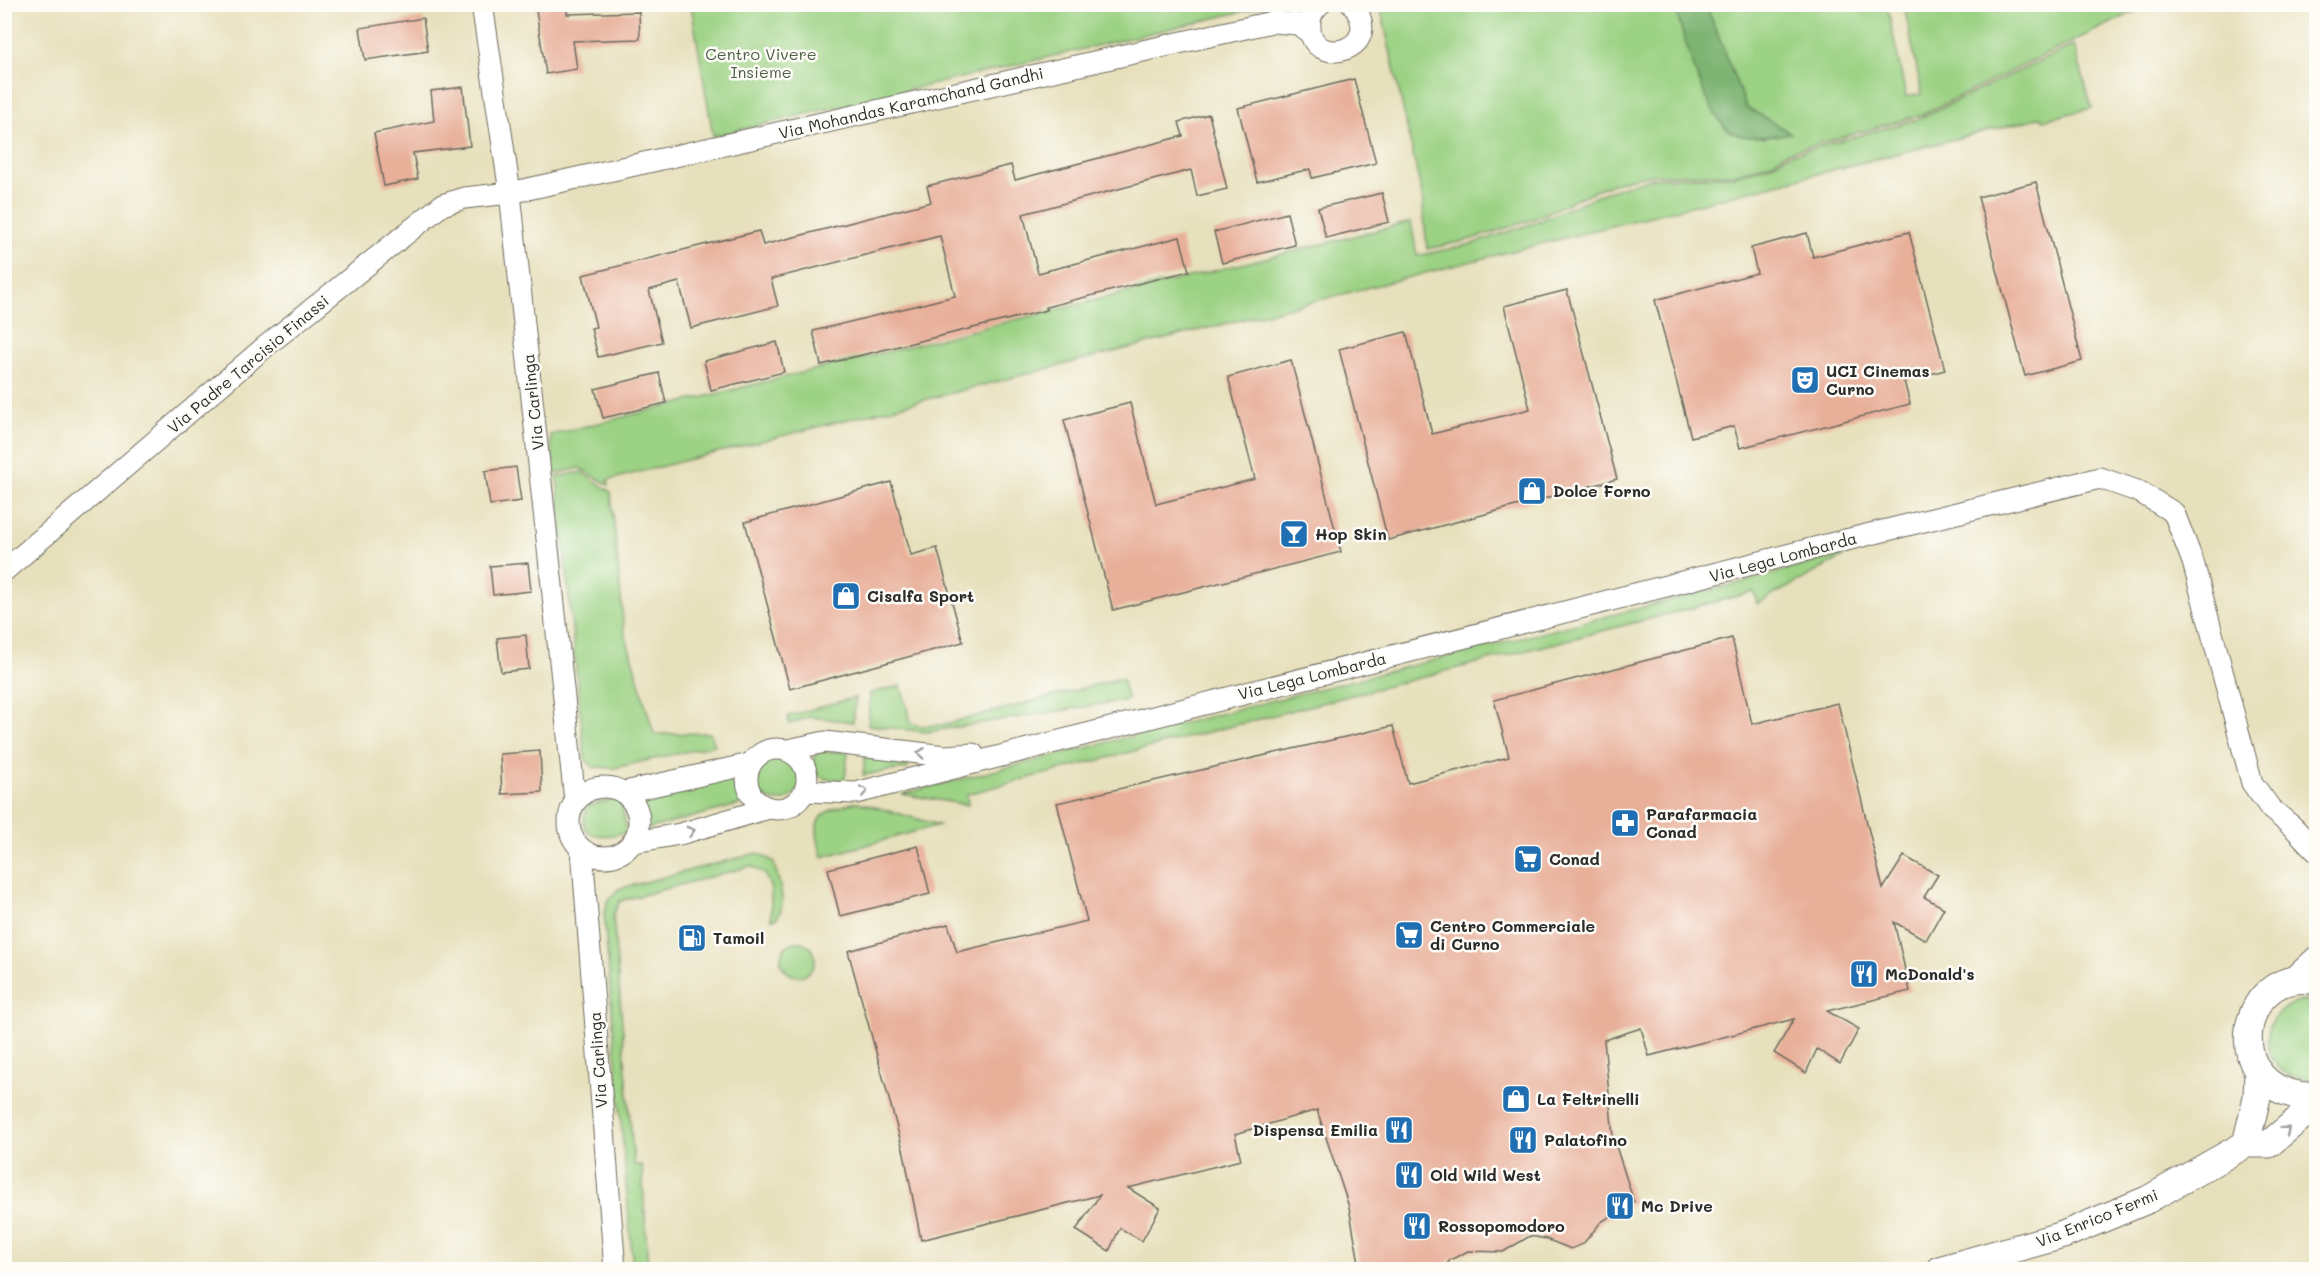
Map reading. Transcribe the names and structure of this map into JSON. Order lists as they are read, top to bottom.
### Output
{
  "streets": {
    "street": [
      "Via Mohandas Karamchand Gandhi",
      "Via Padre Tarcisio Finassi",
      "Via Carlinga",
      "Via Lega Lombarda",
      "Via Enrico Fermi"
    ]
  },
  "crossings": [
    ["Via Mohandas Karamchand Gandhi", "Via Padre Tarcisio Finassi"],
    ["Via Mohandas Karamchand Gandhi", "Via Carlinga"],
    ["Via Padre Tarcisio Finassi", "Via Carlinga"],
    ["Via Carlinga", "Via Lega Lombarda"]
  ],
  "parks": ["Centro Vivere Insieme"],
  "places": {
    "theatre": ["UCI Cinemas Curno"],
    "shop": ["Dolce Forno", "Cisalfa Sport", "La Feltrinelli"],
    "bar": ["Hop Skin"],
    "pharmacy": ["Parafarmacia Conad"],
    "supermarket": ["Conad", "Centro Commerciale di Curno"],
    "fuel station": ["Tamoil"],
    "restaurant": [
      "McDonald's",
      "Dispensa Emilia",
      "Palatofino",
      "Old Wild West",
      "Mc Drive",
      "Rossopomodoro"
    ]
  }
}
